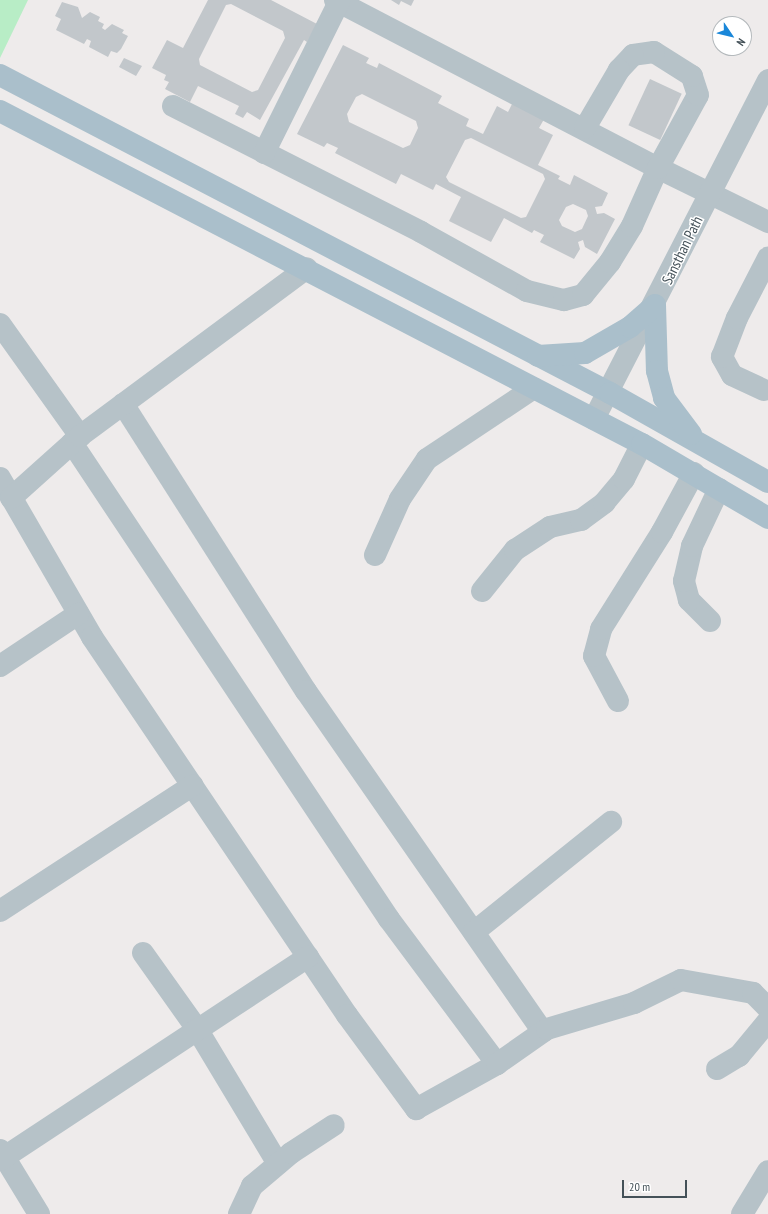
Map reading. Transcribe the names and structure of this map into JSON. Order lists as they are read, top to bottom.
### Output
{
  "streets": {
    "street": ["Sansthan Path"]
  },
  "scale_bar": "20 m",
  "north": "bottom right"
}
